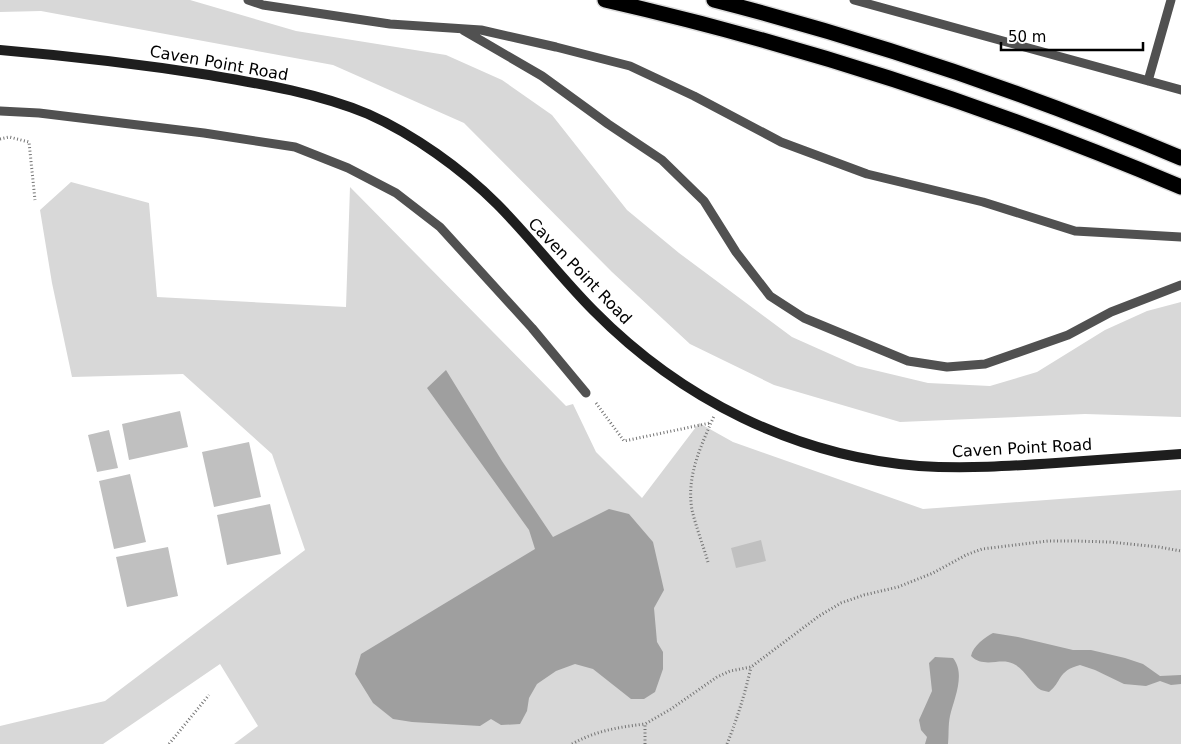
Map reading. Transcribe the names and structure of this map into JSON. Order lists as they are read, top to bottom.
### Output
{
  "streets": {
    "street": ["Caven Point Road"]
  },
  "scale_bar": "50 m"
}
